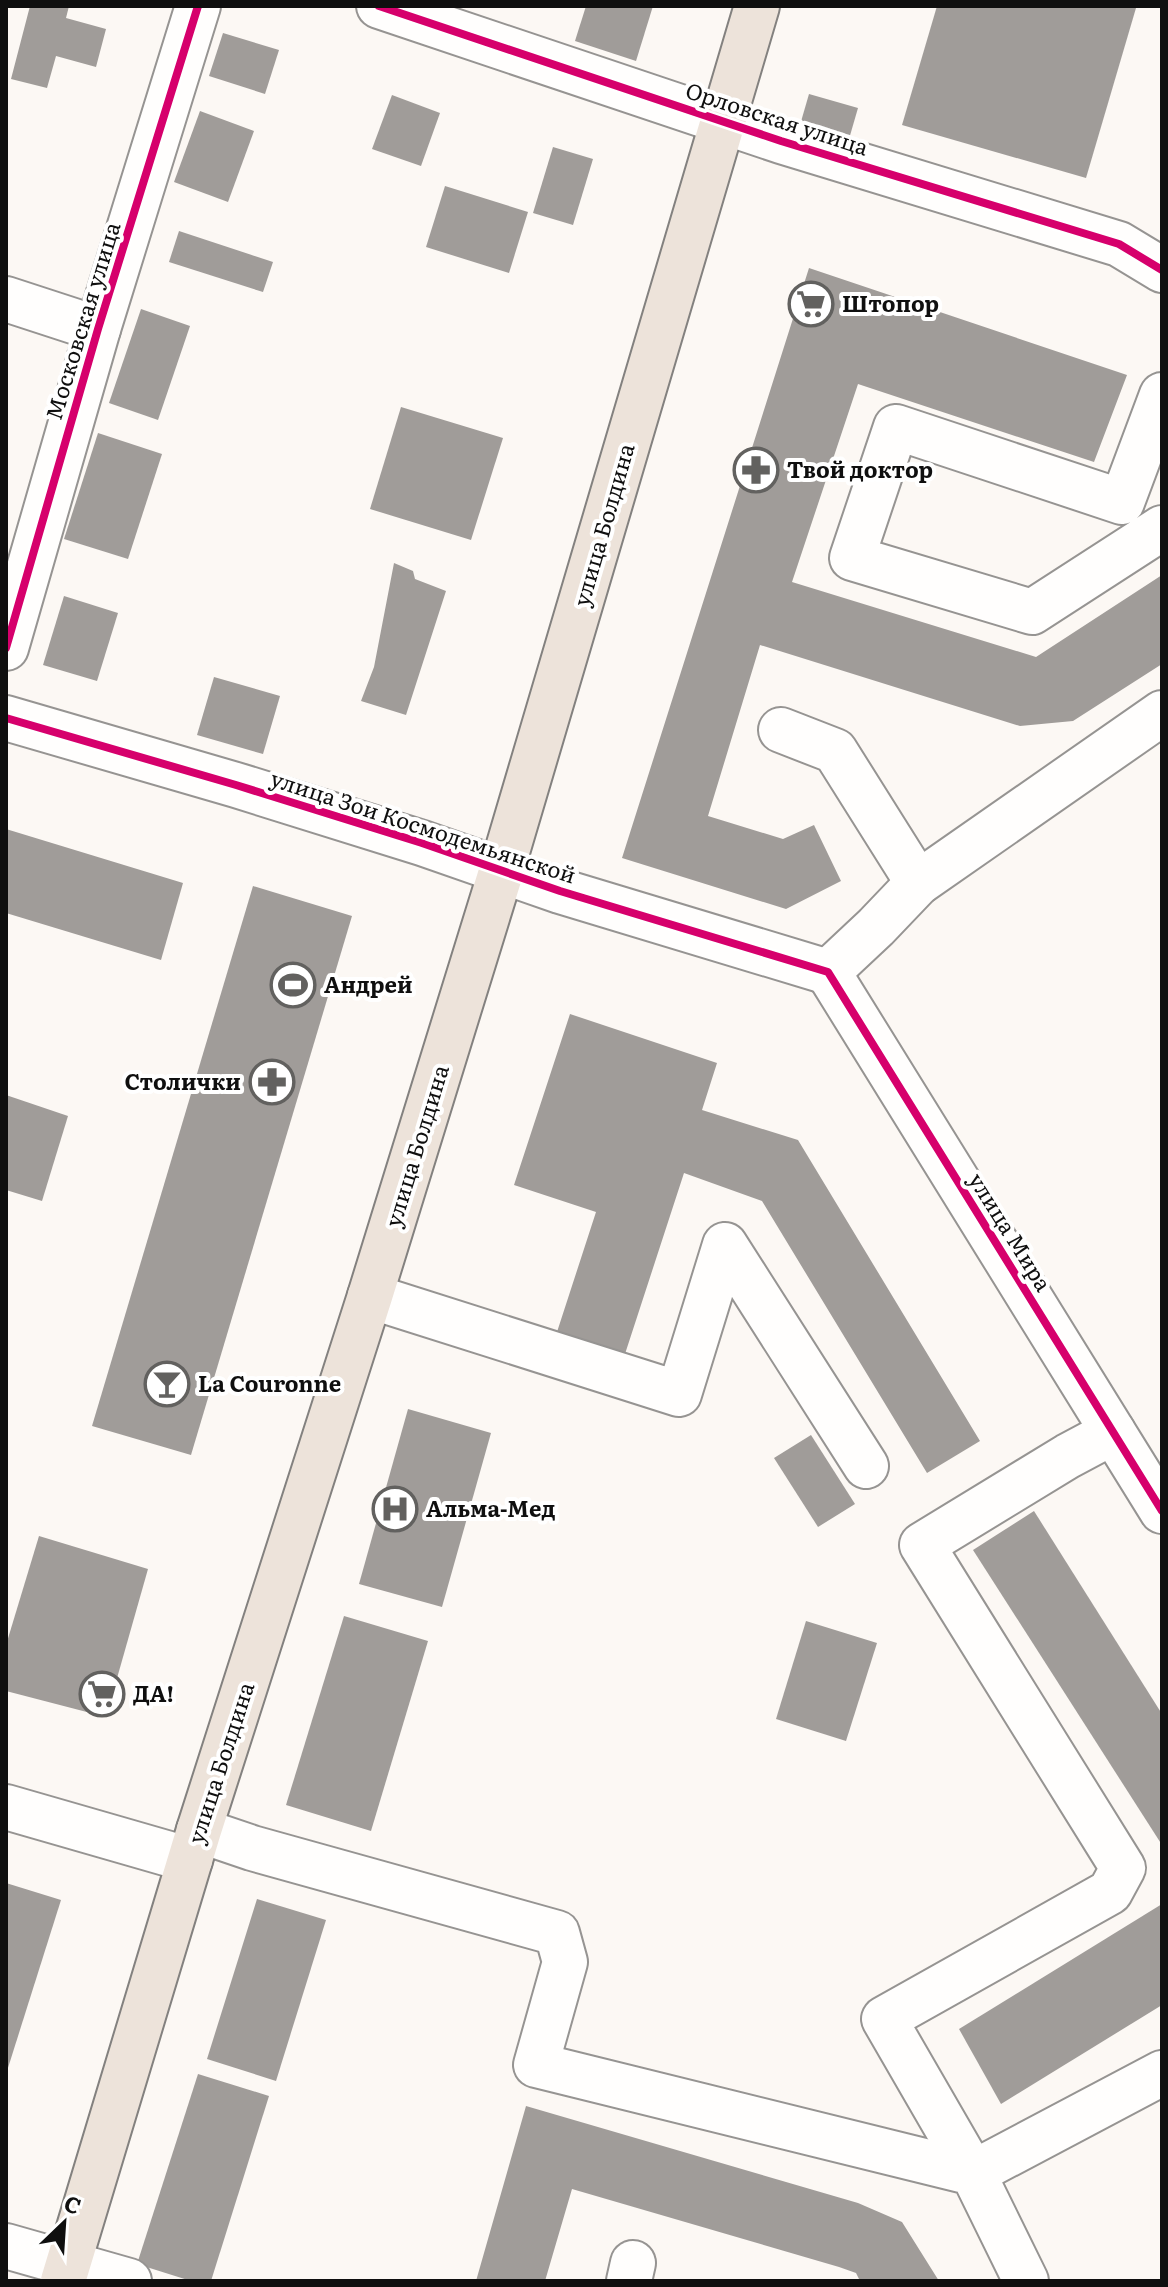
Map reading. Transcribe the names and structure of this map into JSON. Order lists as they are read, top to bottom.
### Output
{
  "streets": {
    "main road": ["улица Болдина"],
    "street": [
      "Орловская улица",
      "Московская улица",
      "улица Зои Космодемьянской",
      "улица Мира"
    ]
  },
  "crossings": [
    ["Орловская улица", "улица Болдина"],
    ["улица Болдина", "улица Зои Космодемьянской"],
    ["улица Зои Космодемьянской", "улица Мира"]
  ],
  "places": {
    "supermarket": ["Штопор", "ДА!"],
    "pharmacy": ["Твой доктор", "Столички"],
    "sports": ["Андрей"],
    "bar": ["La Couronne"],
    "hospital": ["Альма-Мед"]
  },
  "north": "top right"
}
